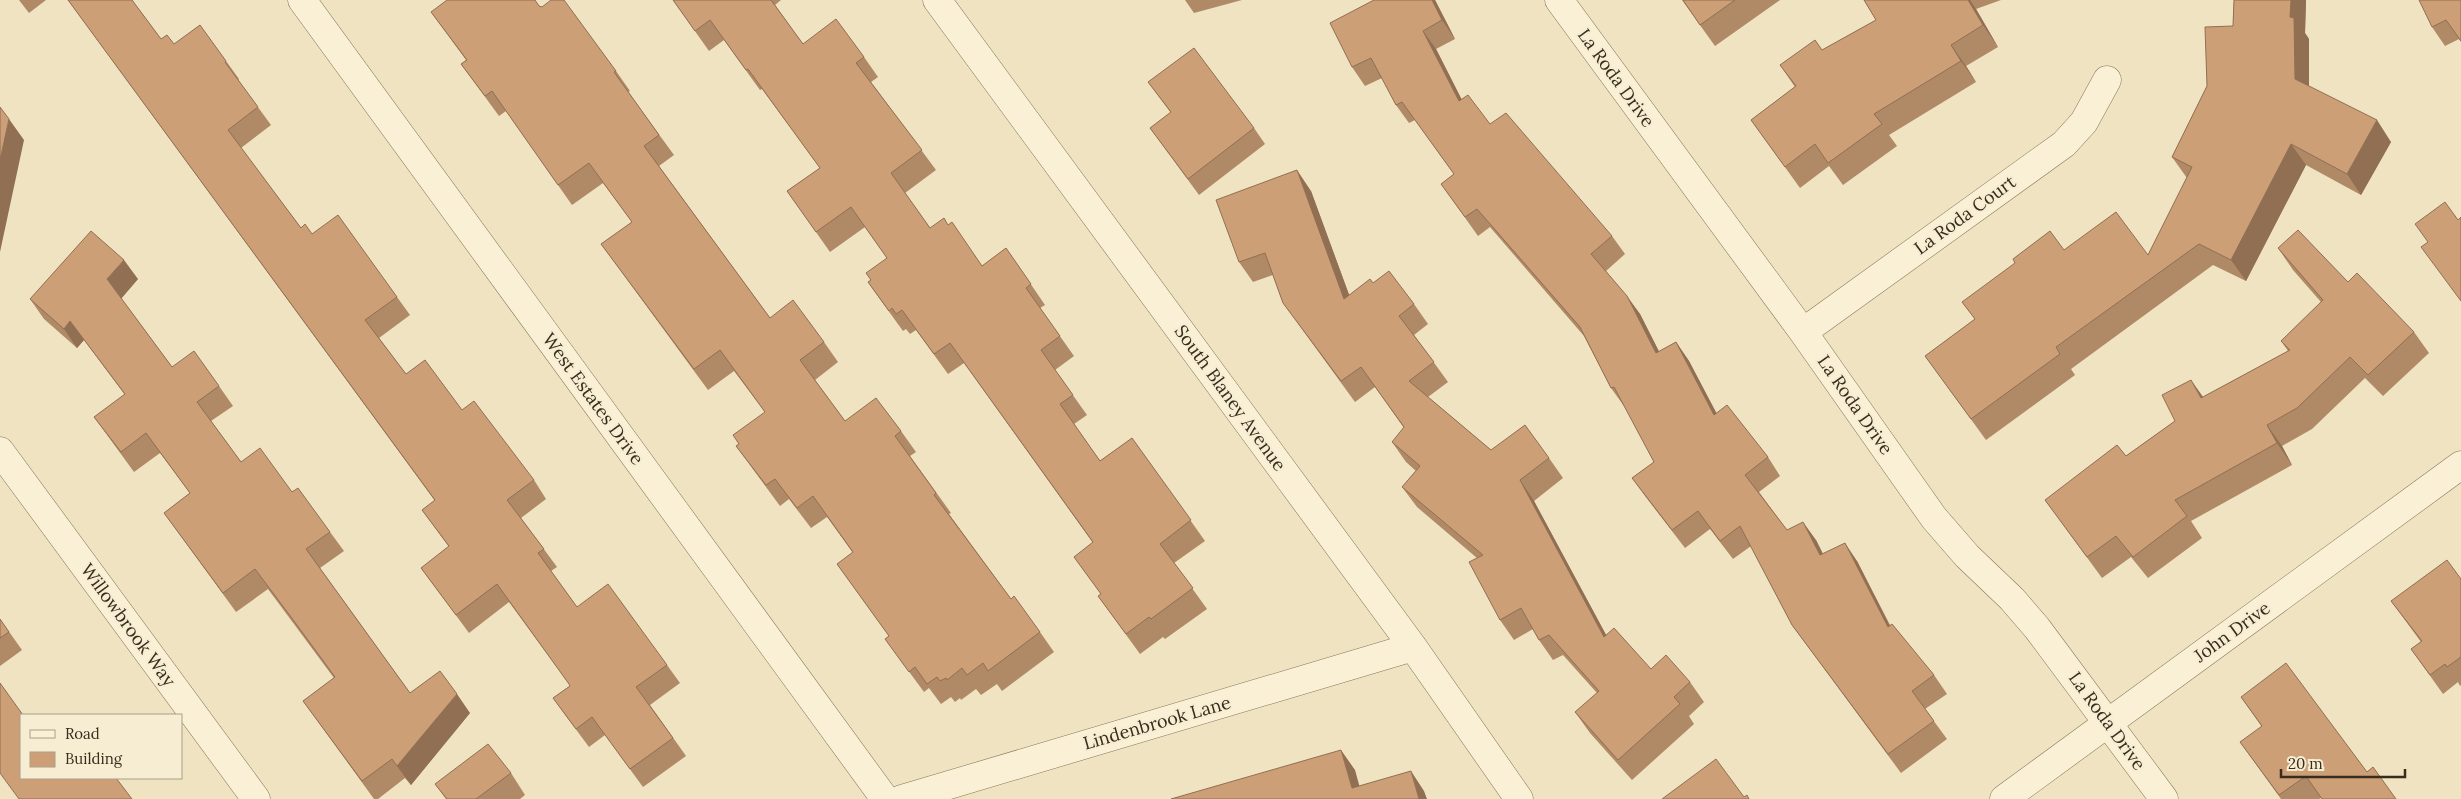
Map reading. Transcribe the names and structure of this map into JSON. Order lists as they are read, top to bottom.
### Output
{
  "streets": {
    "street": [
      "La Roda Drive",
      "La Roda Court",
      "South Blaney Avenue",
      "West Estates Drive",
      "Willowbrook Way",
      "John Drive",
      "Lindenbrook Lane"
    ]
  },
  "crossings": [
    ["La Roda Drive", "La Roda Court"],
    ["La Roda Drive", "John Drive"],
    ["South Blaney Avenue", "Lindenbrook Lane"]
  ],
  "legend": ["Road", "Building"],
  "scale_bar": "20 m"
}
